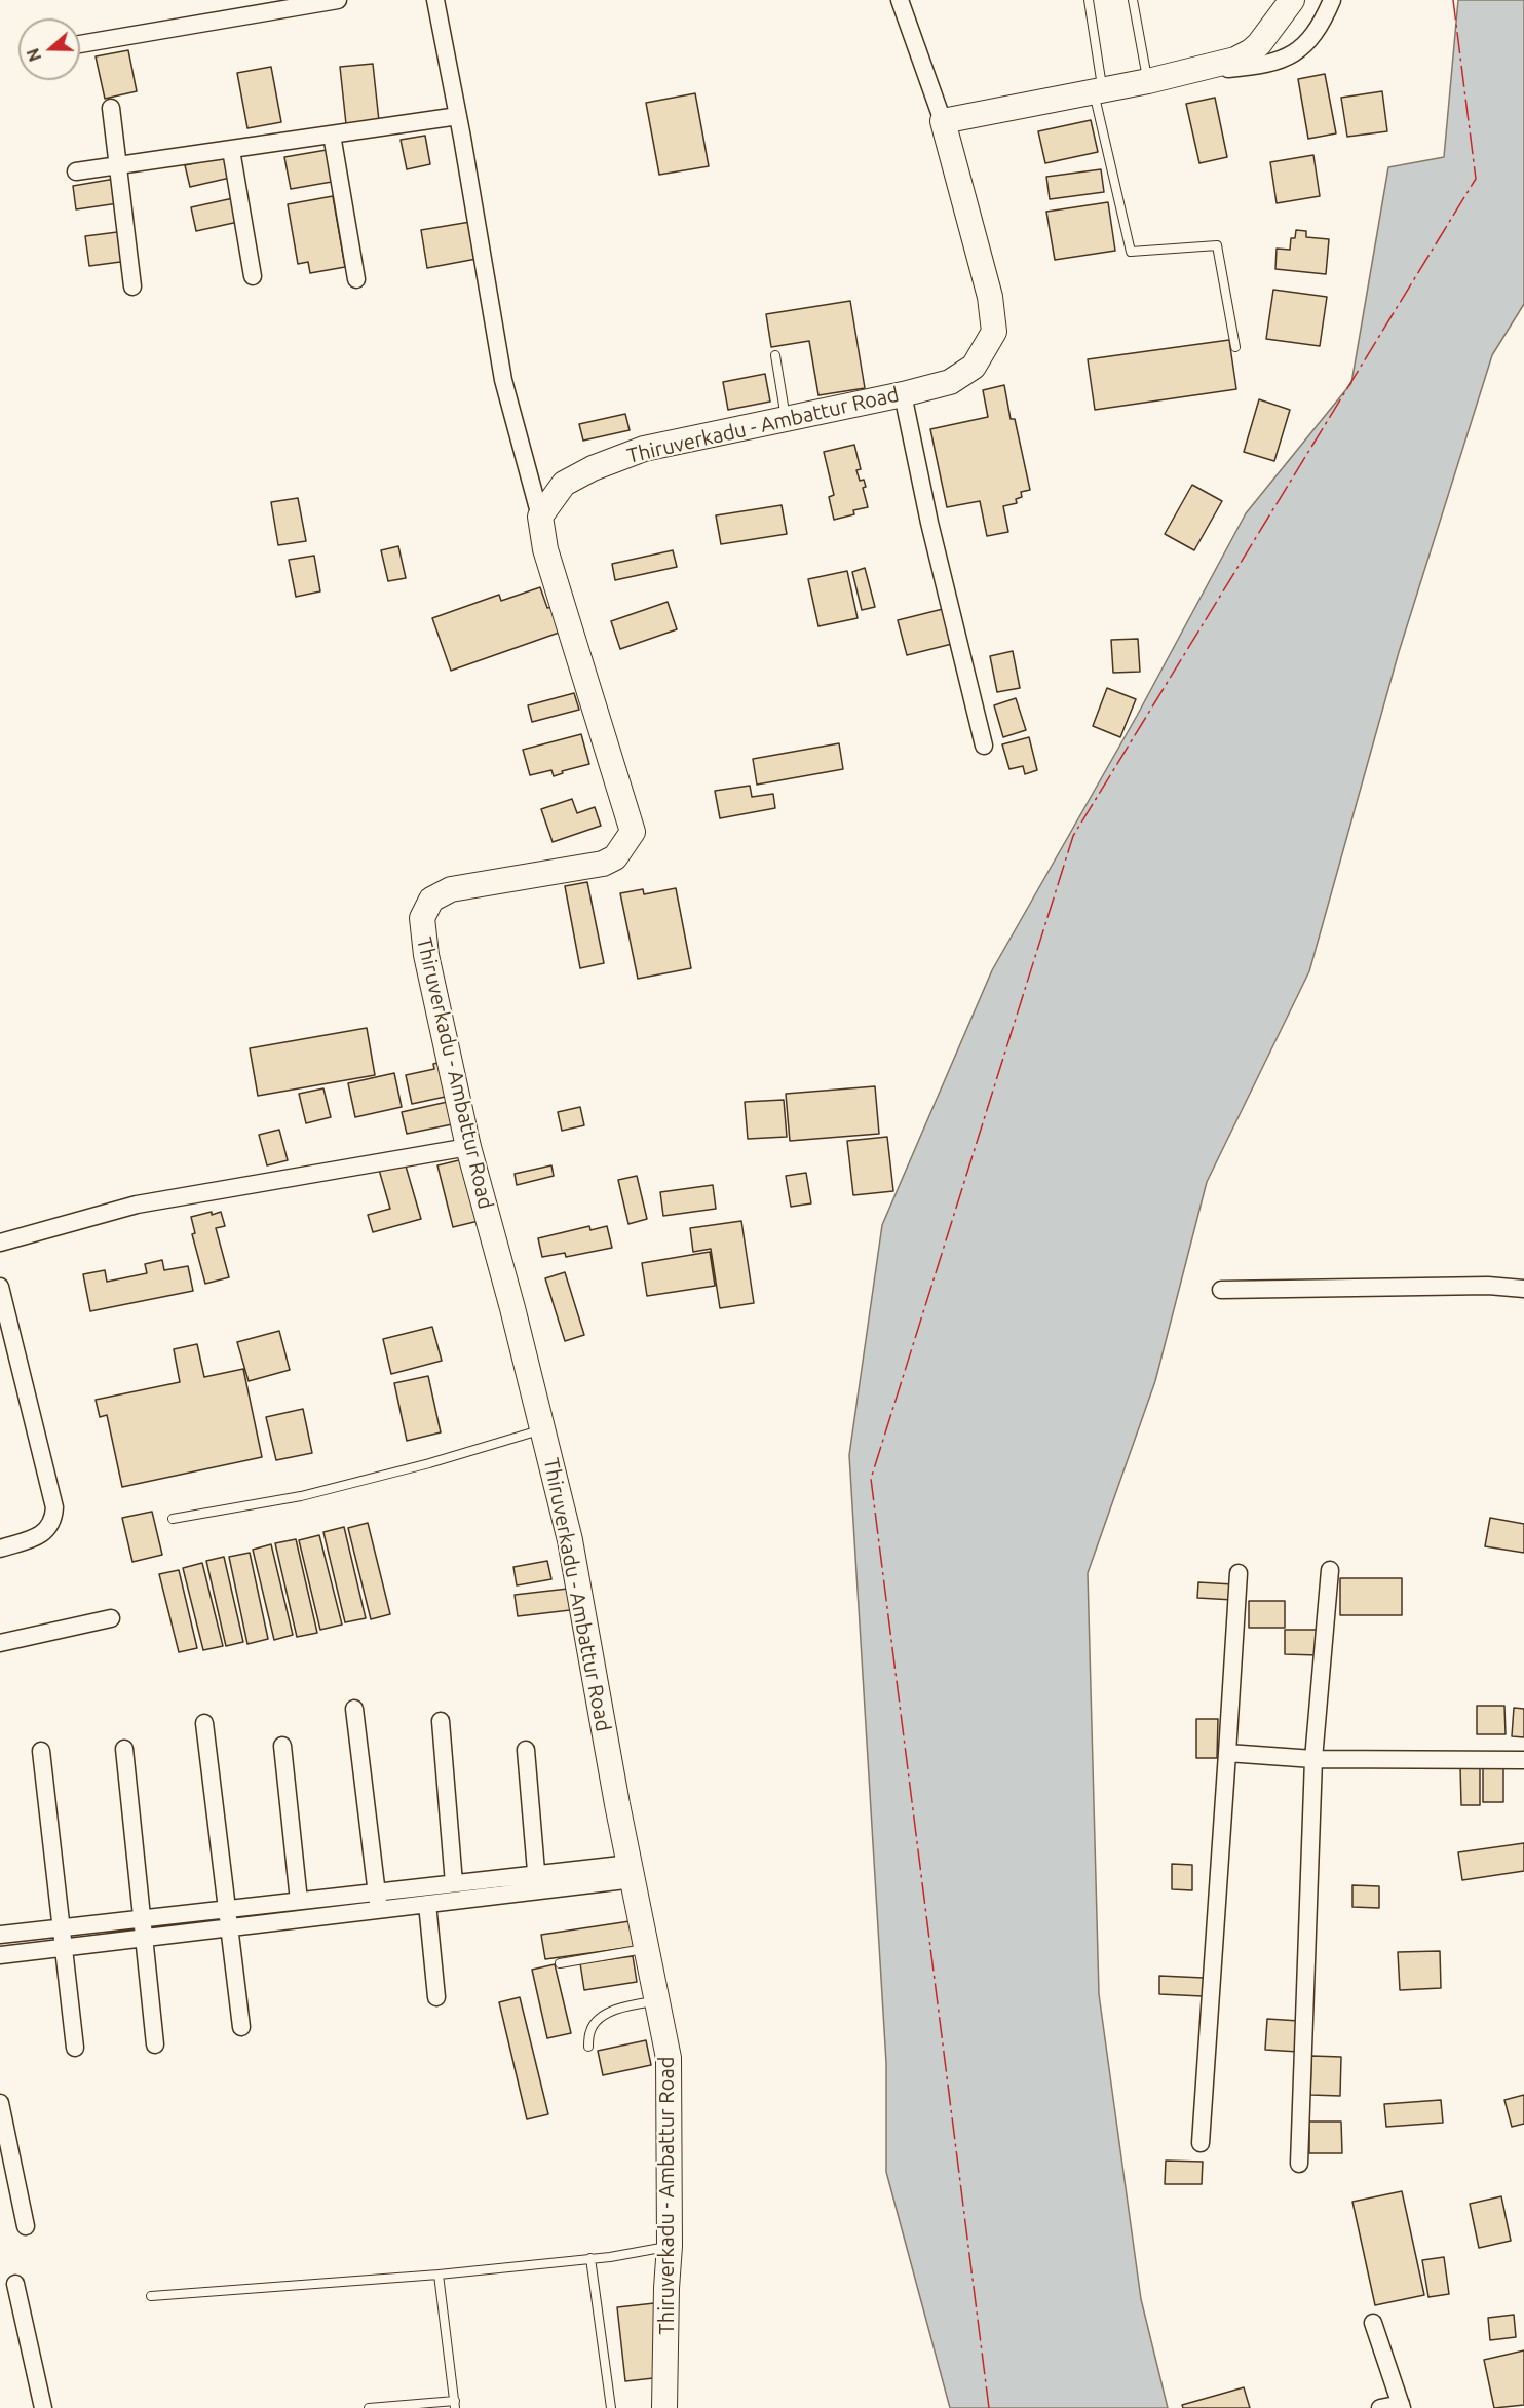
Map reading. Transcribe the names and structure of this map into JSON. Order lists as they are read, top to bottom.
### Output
{
  "streets": {
    "main road": ["Thiruverkadu - Ambattur Road"]
  },
  "north": "left"
}
